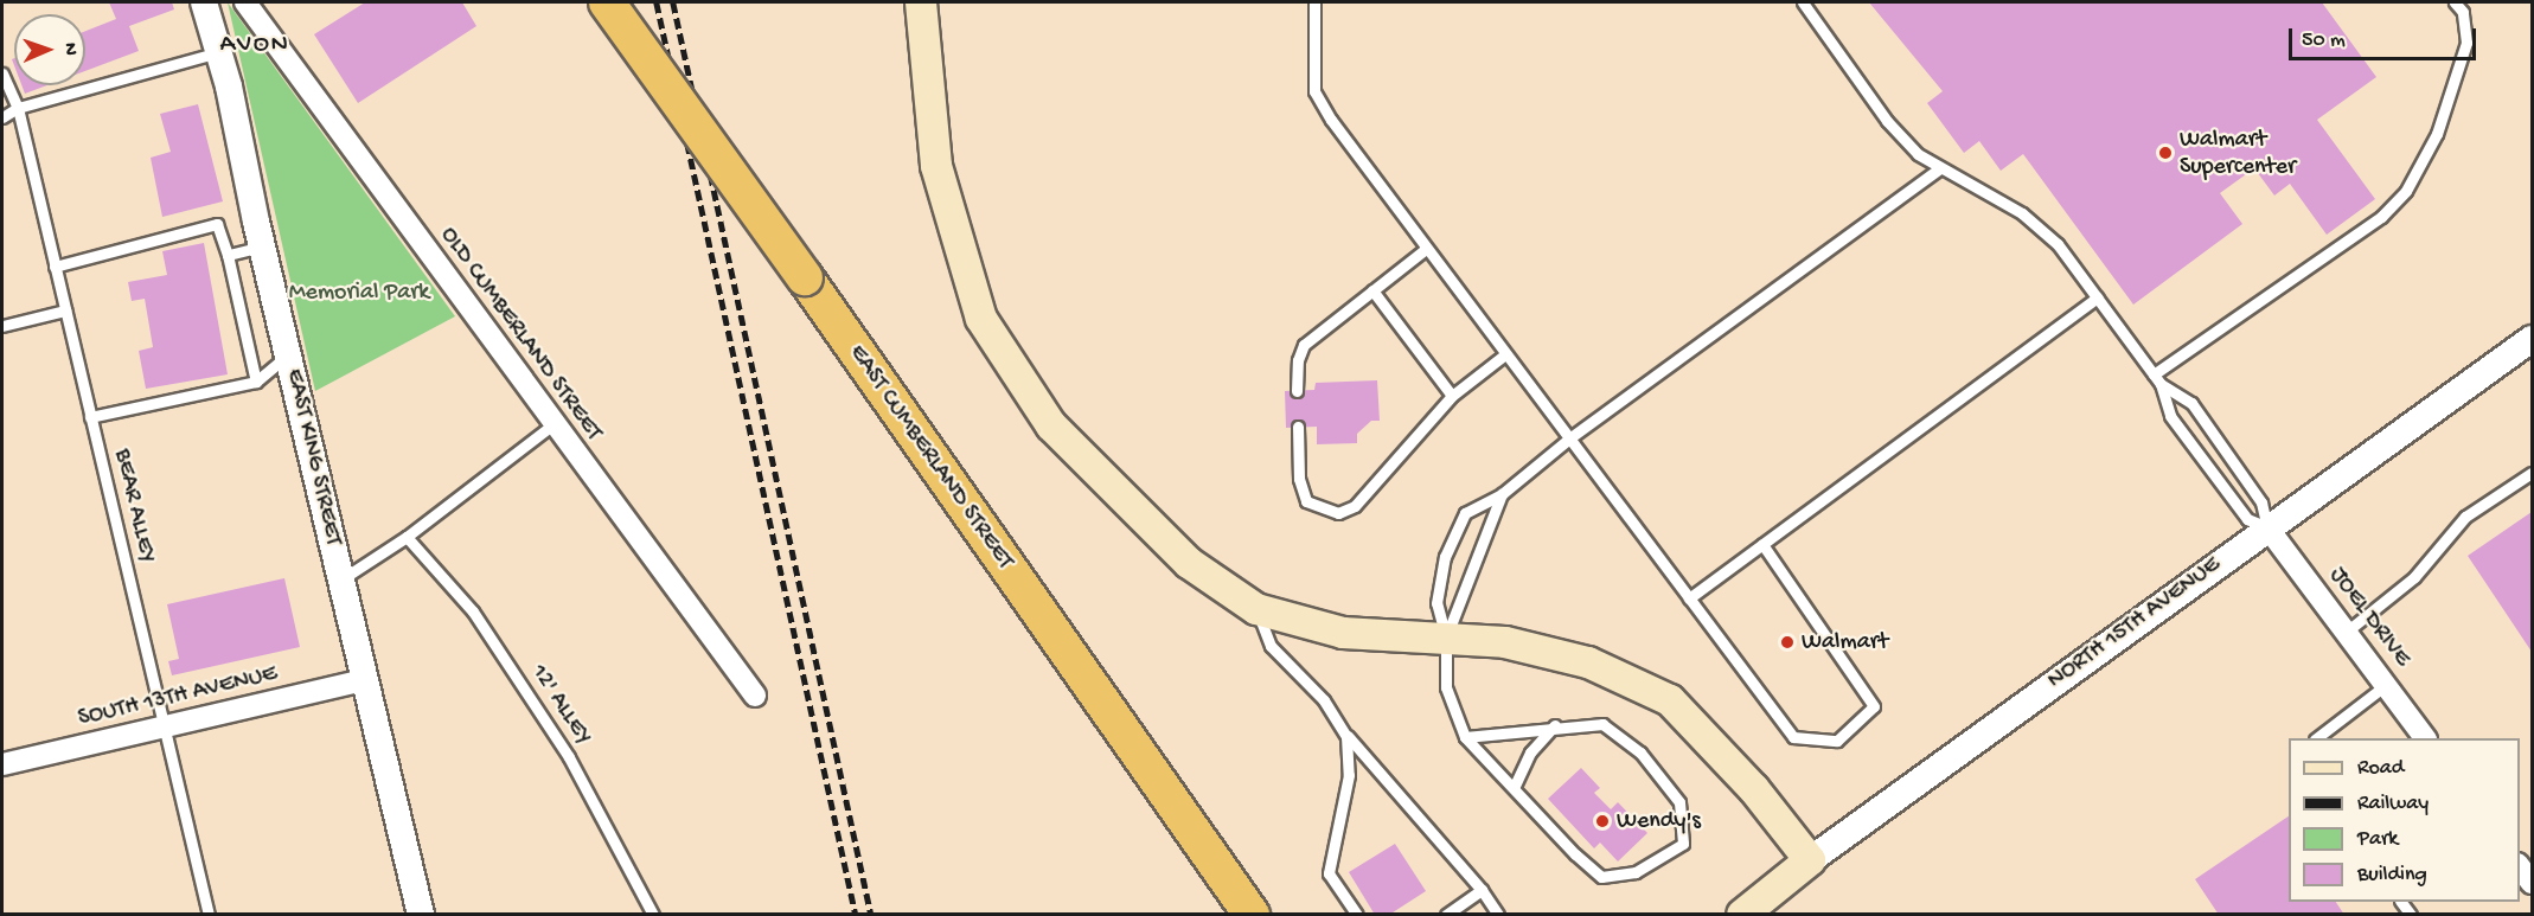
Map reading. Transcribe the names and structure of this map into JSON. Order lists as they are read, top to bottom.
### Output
{
  "streets": {
    "highway": ["EAST CUMBERLAND STREET"],
    "main road": ["NORTH 15TH AVENUE"],
    "street": [
      "OLD CUMBERLAND STREET",
      "EAST KING STREET",
      "JOEL DRIVE",
      "SOUTH 13TH AVENUE"
    ],
    "lane": ["BEAR ALLEY", "12' ALLEY"]
  },
  "crossings": [
    ["EAST KING STREET", "SOUTH 13TH AVENUE"],
    ["BEAR ALLEY", "SOUTH 13TH AVENUE"],
    ["JOEL DRIVE", "NORTH 15TH AVENUE"]
  ],
  "districts": ["AVON"],
  "parks": ["Memorial Park"],
  "places": ["Walmart Supercenter", "Walmart", "Wendy's"],
  "legend": [
    "Road",
    "Railway",
    "Park",
    "Building"
  ],
  "scale_bar": "50 m",
  "north": "right"
}
